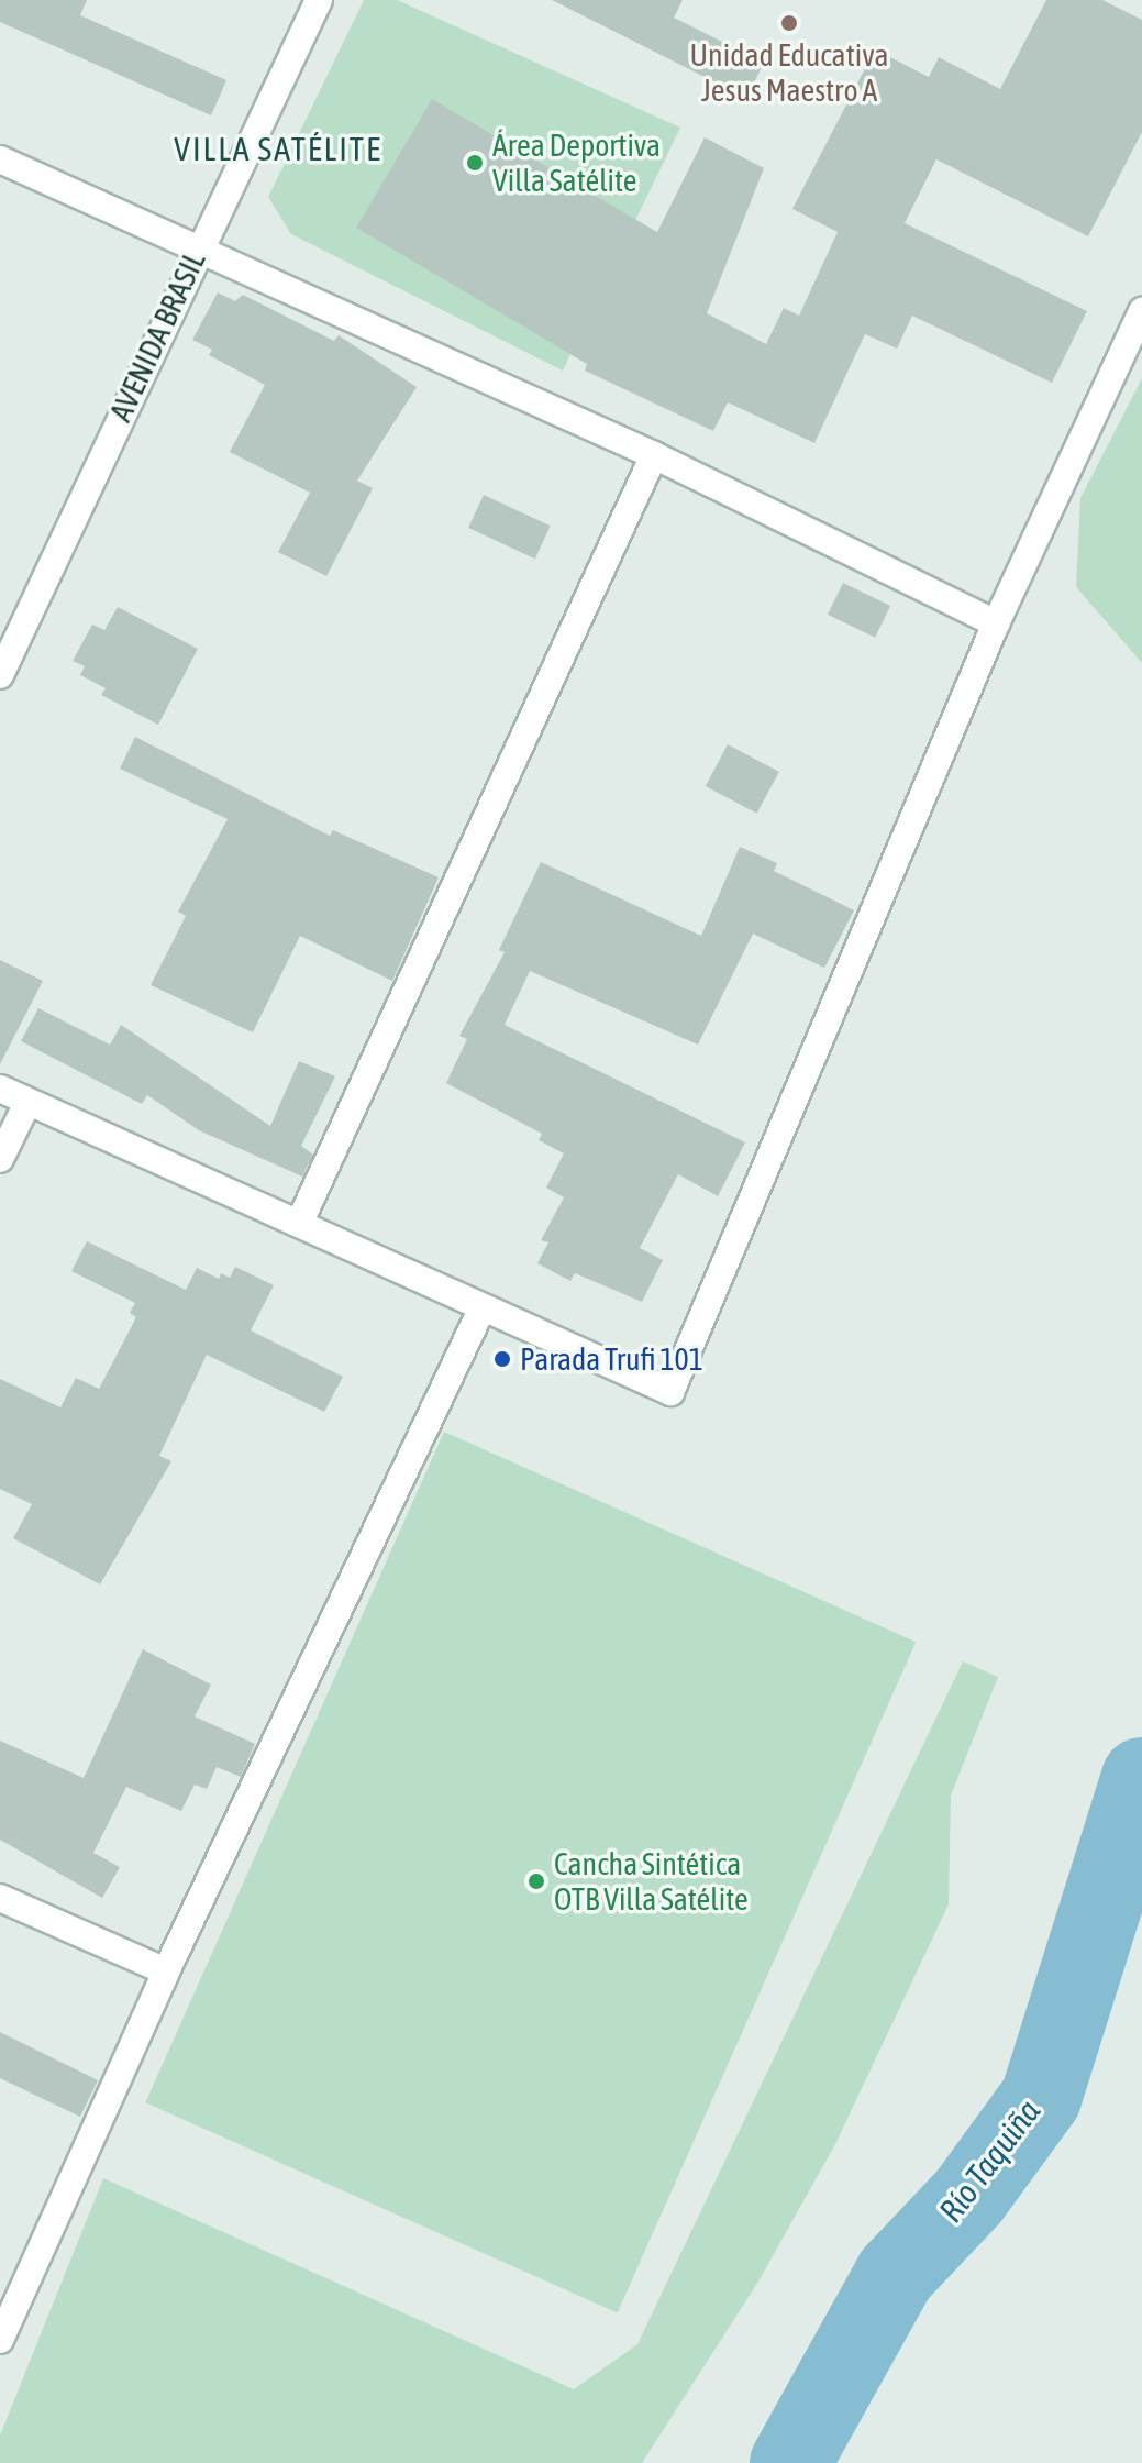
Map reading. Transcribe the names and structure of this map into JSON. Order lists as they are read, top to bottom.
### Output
{
  "streets": {
    "street": ["AVENIDA BRASIL"]
  },
  "districts": ["VILLA SATÉLITE"],
  "water": ["Río Taquiña"],
  "places": [
    "Unidad Educativa Jesus Maestro A",
    "Área Deportiva Villa Satélite",
    "Parada Trufi 101",
    "Cancha Sintética OTB Villa Satélite"
  ]
}
